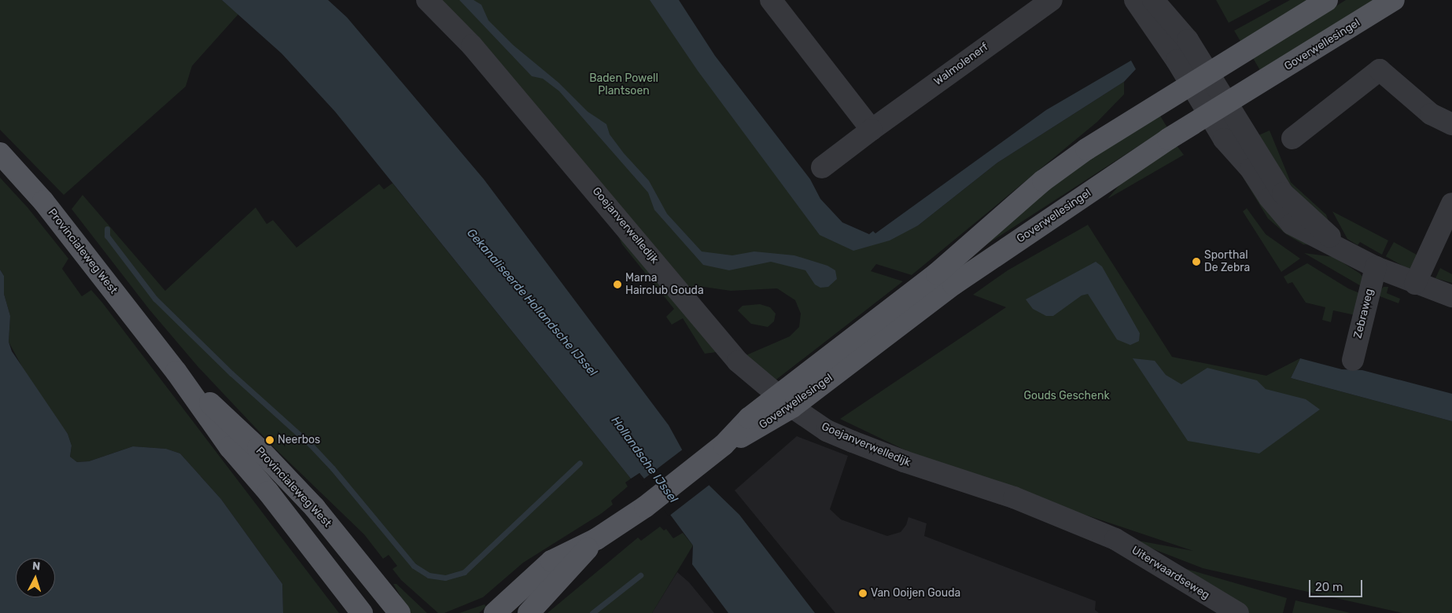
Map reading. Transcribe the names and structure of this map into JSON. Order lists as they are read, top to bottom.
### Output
{
  "streets": {
    "main road": ["Goverwellesingel", "Provincialeweg West"],
    "street": [
      "Walmolenerf",
      "Goejanverwelledijk",
      "Zebraweg",
      "Uiterwaardseweg"
    ]
  },
  "crossings": [
    ["Goverwellesingel", "Goejanverwelledijk"],
    ["Goejanverwelledijk", "Uiterwaardseweg"]
  ],
  "water": ["Gekanaliseerde Hollandsche IJssel", "Hollandsche IJssel"],
  "parks": ["Baden Powell Plantsoen", "Gouds Geschenk"],
  "places": [
    "Sporthal De Zebra",
    "Marna Hairclub Gouda",
    "Neerbos",
    "Van Ooijen Gouda"
  ],
  "scale_bar": "20 m",
  "north": "top"
}
